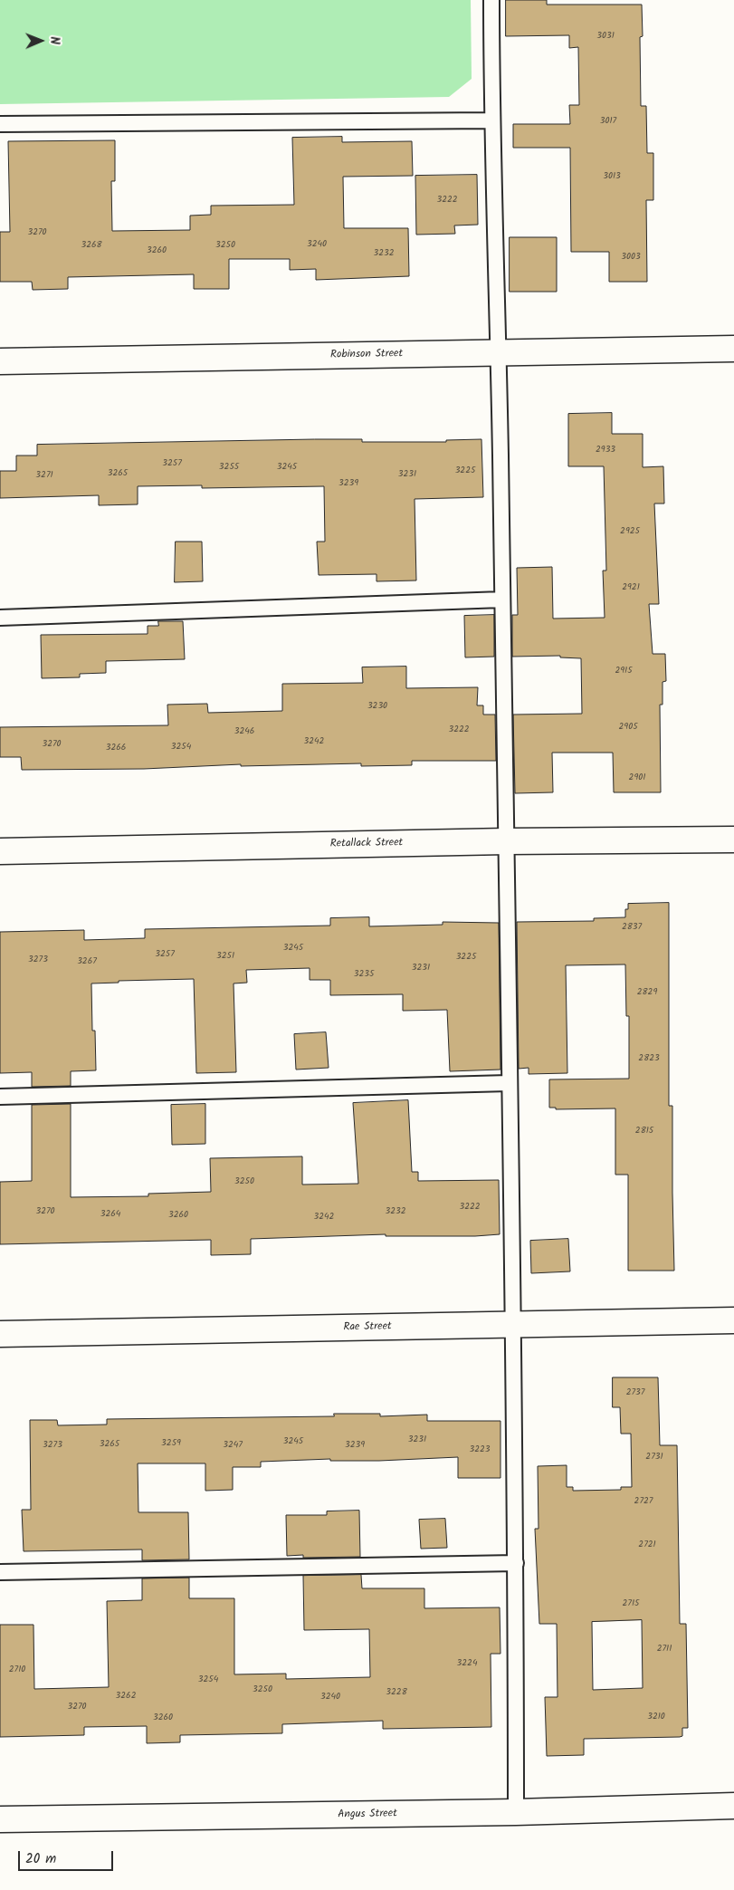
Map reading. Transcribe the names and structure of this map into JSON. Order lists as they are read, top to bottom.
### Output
{
  "streets": {
    "street": [
      "Robinson Street",
      "Retallack Street",
      "Rae Street",
      "Angus Street"
    ]
  },
  "house_numbers": [
    "3031",
    "3017",
    "3013",
    "3222",
    "3270",
    "3240",
    "3268",
    "3250",
    "3260",
    "3232",
    "3003",
    "2933",
    "3257",
    "3255",
    "3245",
    "3225",
    "3265",
    "3231",
    "3271",
    "3239",
    "2925",
    "2921",
    "2915",
    "3230",
    "2905",
    "3222",
    "3246",
    "3242",
    "3270",
    "3254",
    "3266",
    "2901",
    "2837",
    "3245",
    "3257",
    "3251",
    "3225",
    "3273",
    "3267",
    "3231",
    "3235",
    "2829",
    "2823",
    "2815",
    "3250",
    "3222",
    "3270",
    "3232",
    "3264",
    "3260",
    "3242",
    "2737",
    "3231",
    "3245",
    "3259",
    "3265",
    "3273",
    "3247",
    "3239",
    "3223",
    "2731",
    "2727",
    "2721",
    "2715",
    "2711",
    "3224",
    "2710",
    "3254",
    "3250",
    "3228",
    "3262",
    "3240",
    "3270",
    "3210",
    "3260"
  ],
  "scale_bar": "20 m",
  "north": "right"
}
